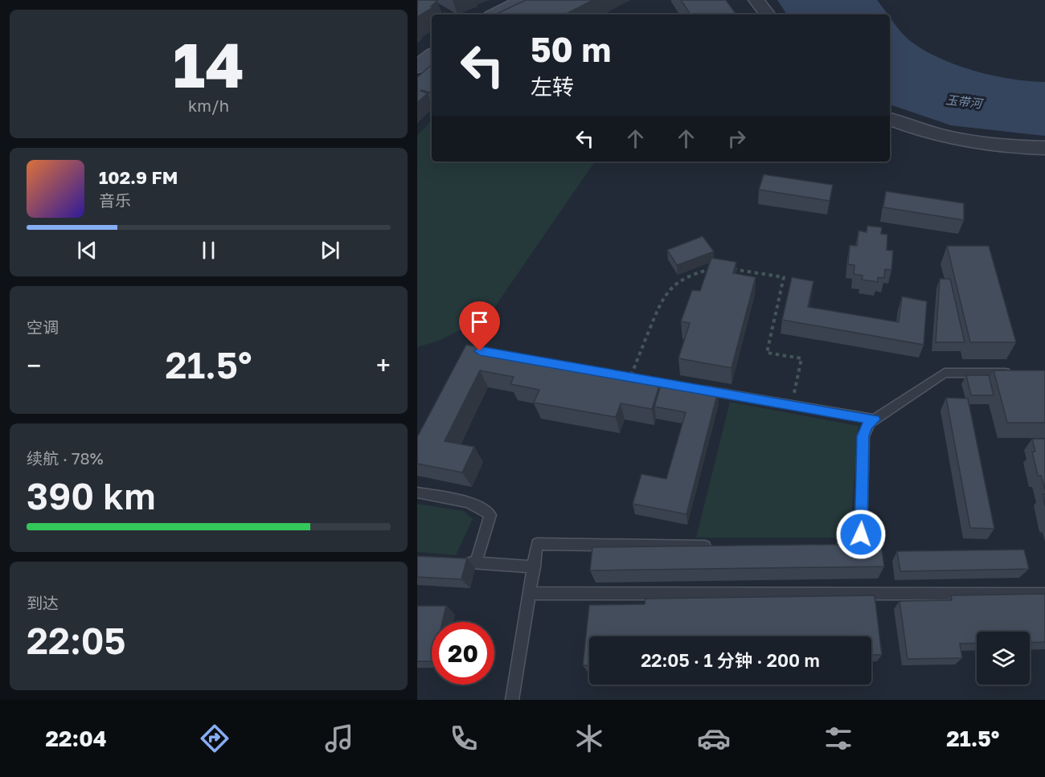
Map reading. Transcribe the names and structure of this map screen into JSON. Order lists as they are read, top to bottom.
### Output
{
  "water": ["玉带河"],
  "page": {
    "tile": [
      ["14", "km/h"],
      "空调",
      ["续航 · 78%", "390 km"],
      ["到达", "22:05"]
    ],
    "turn": ["50 m", "左转"],
    "song": ["102.9 FM", "音乐"],
    "heat": ["−", "21.5°", "+"],
    "limit": "20",
    "trip": "22:05 · 1 分钟 · 200 m",
    "tabs": ["22:04", "21.5°"]
  }
}
